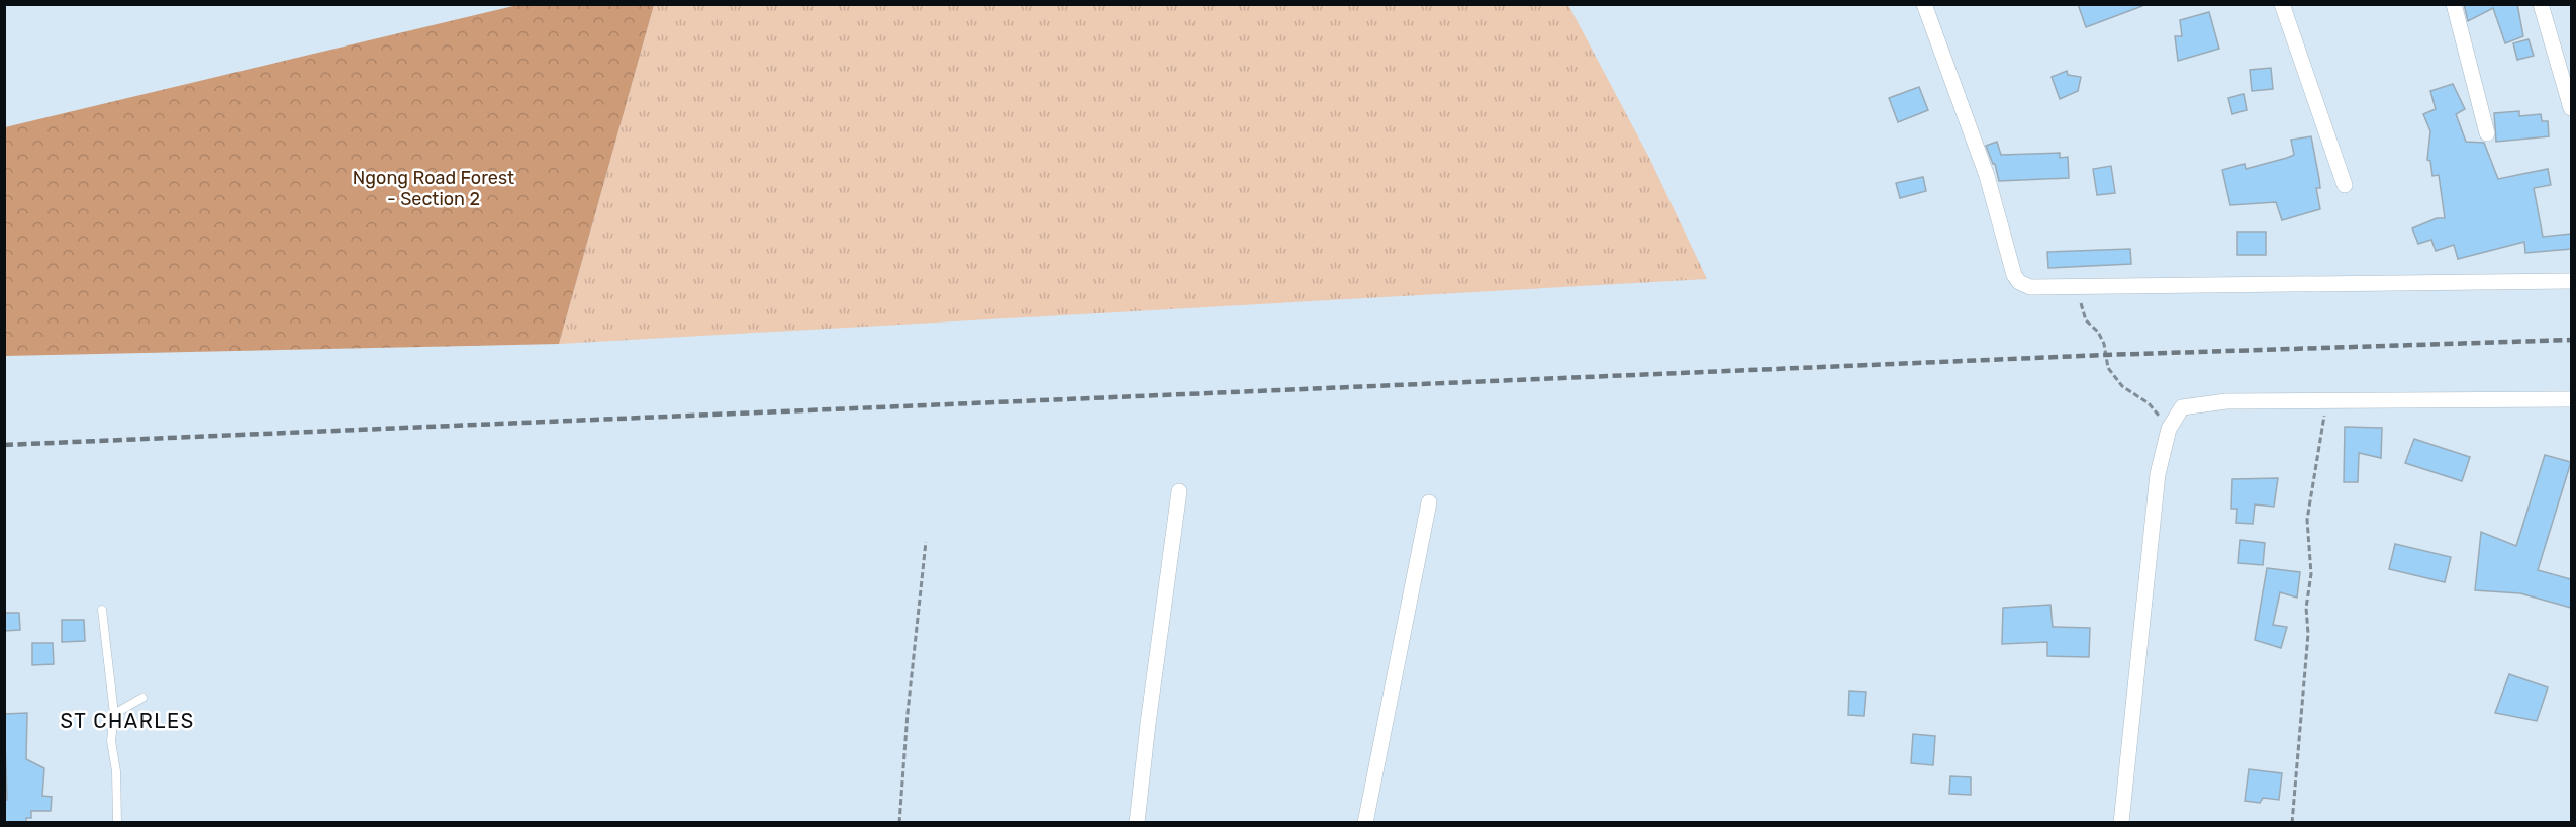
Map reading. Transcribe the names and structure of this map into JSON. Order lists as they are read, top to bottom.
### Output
{
  "districts": ["ST CHARLES"],
  "parks": ["Ngong Road Forest - Section 2"]
}
